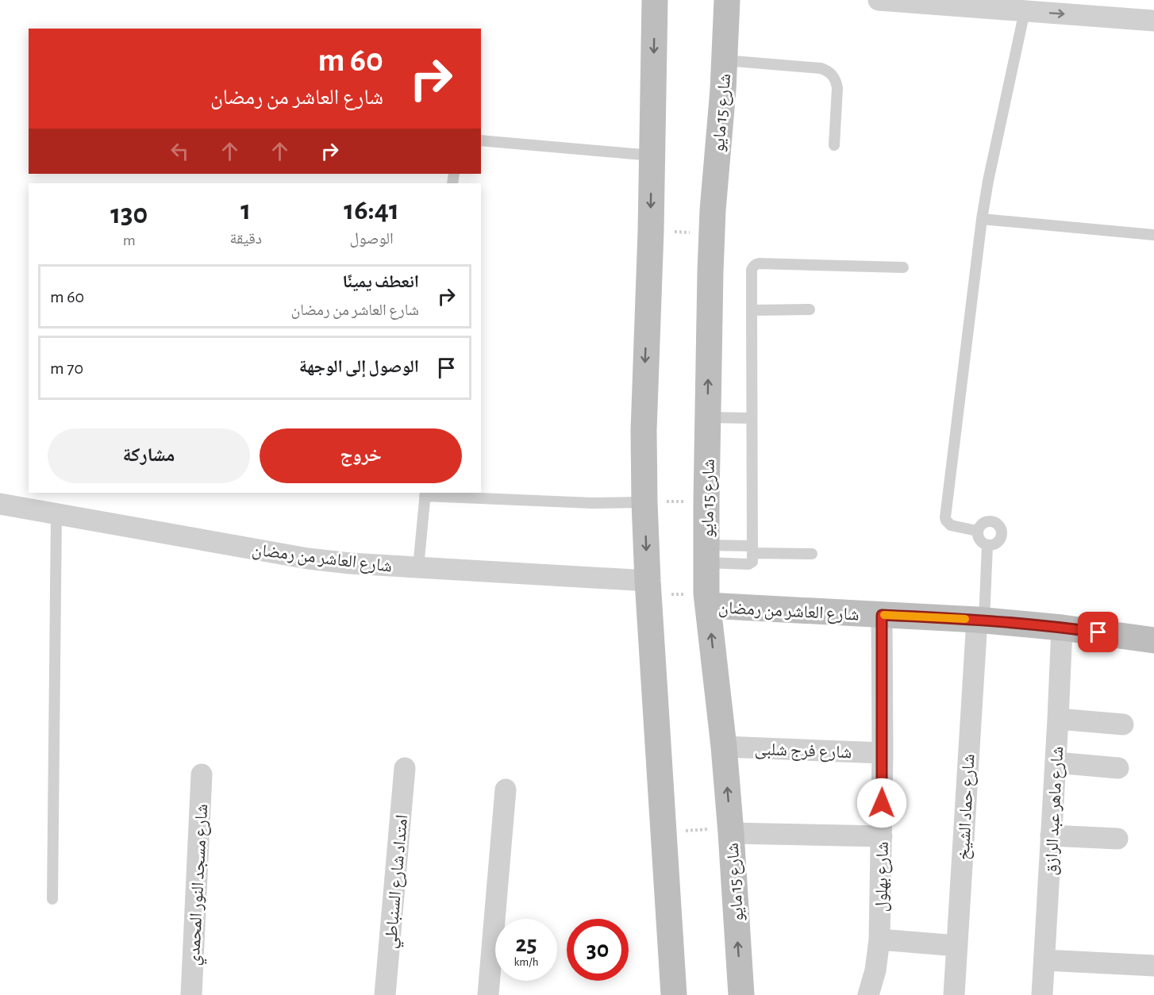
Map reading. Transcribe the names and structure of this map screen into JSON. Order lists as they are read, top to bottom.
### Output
{
  "streets": {
    "main road": ["شارع 15 مايو", "شارع العاشر من رمضان"],
    "street": [
      "شارع فرج شلبى",
      "شارع حماد الشيخ",
      "شارع ماهر عبد الرازق",
      "شارع بهلول",
      "امتداد شارع السنباطي",
      "شارع مسجد النور المحمدي"
    ]
  },
  "crossings": [
    ["شارع 15 مايو", "شارع العاشر من رمضان"],
    ["شارع 15 مايو", "شارع فرج شلبى"],
    ["شارع العاشر من رمضان", "شارع حماد الشيخ"],
    ["شارع العاشر من رمضان", "شارع ماهر عبد الرازق"],
    ["شارع العاشر من رمضان", "شارع بهلول"],
    ["شارع فرج شلبى", "شارع بهلول"]
  ],
  "page": {
    "turn": ["60 m", "شارع العاشر من رمضان"],
    "eta": [
      "16:41",
      "الوصول",
      "1",
      "دقيقة",
      "130",
      "m"
    ],
    "list": [
      {
        "name": "انعطف يمينًا",
        "note": "شارع العاشر من رمضان",
        "value": "60 m"
      },
      {
        "name": "الوصول إلى الوجهة",
        "value": "70 m"
      }
    ],
    "buttons": ["خروج", "مشاركة"],
    "speed": "25 km/h",
    "limit": "30"
  }
}
